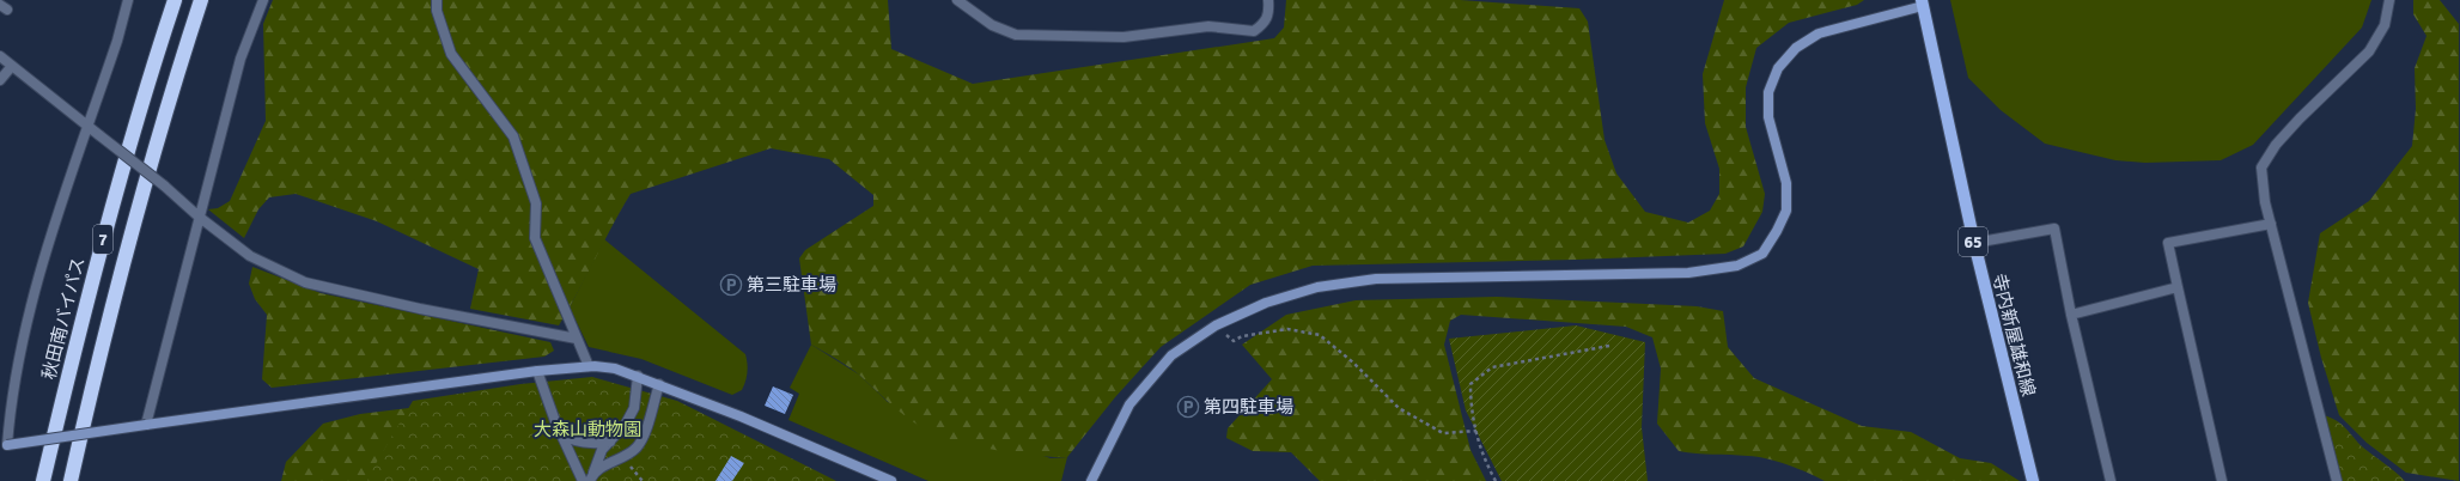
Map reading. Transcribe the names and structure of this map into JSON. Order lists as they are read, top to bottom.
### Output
{
  "streets": {
    "highway": ["7", "秋田南バイパス"],
    "main road": ["65", "寺内新屋雄和線"]
  },
  "parks": ["大森山動物園"],
  "places": {
    "parking": ["第三駐車場", "第四駐車場"]
  }
}
